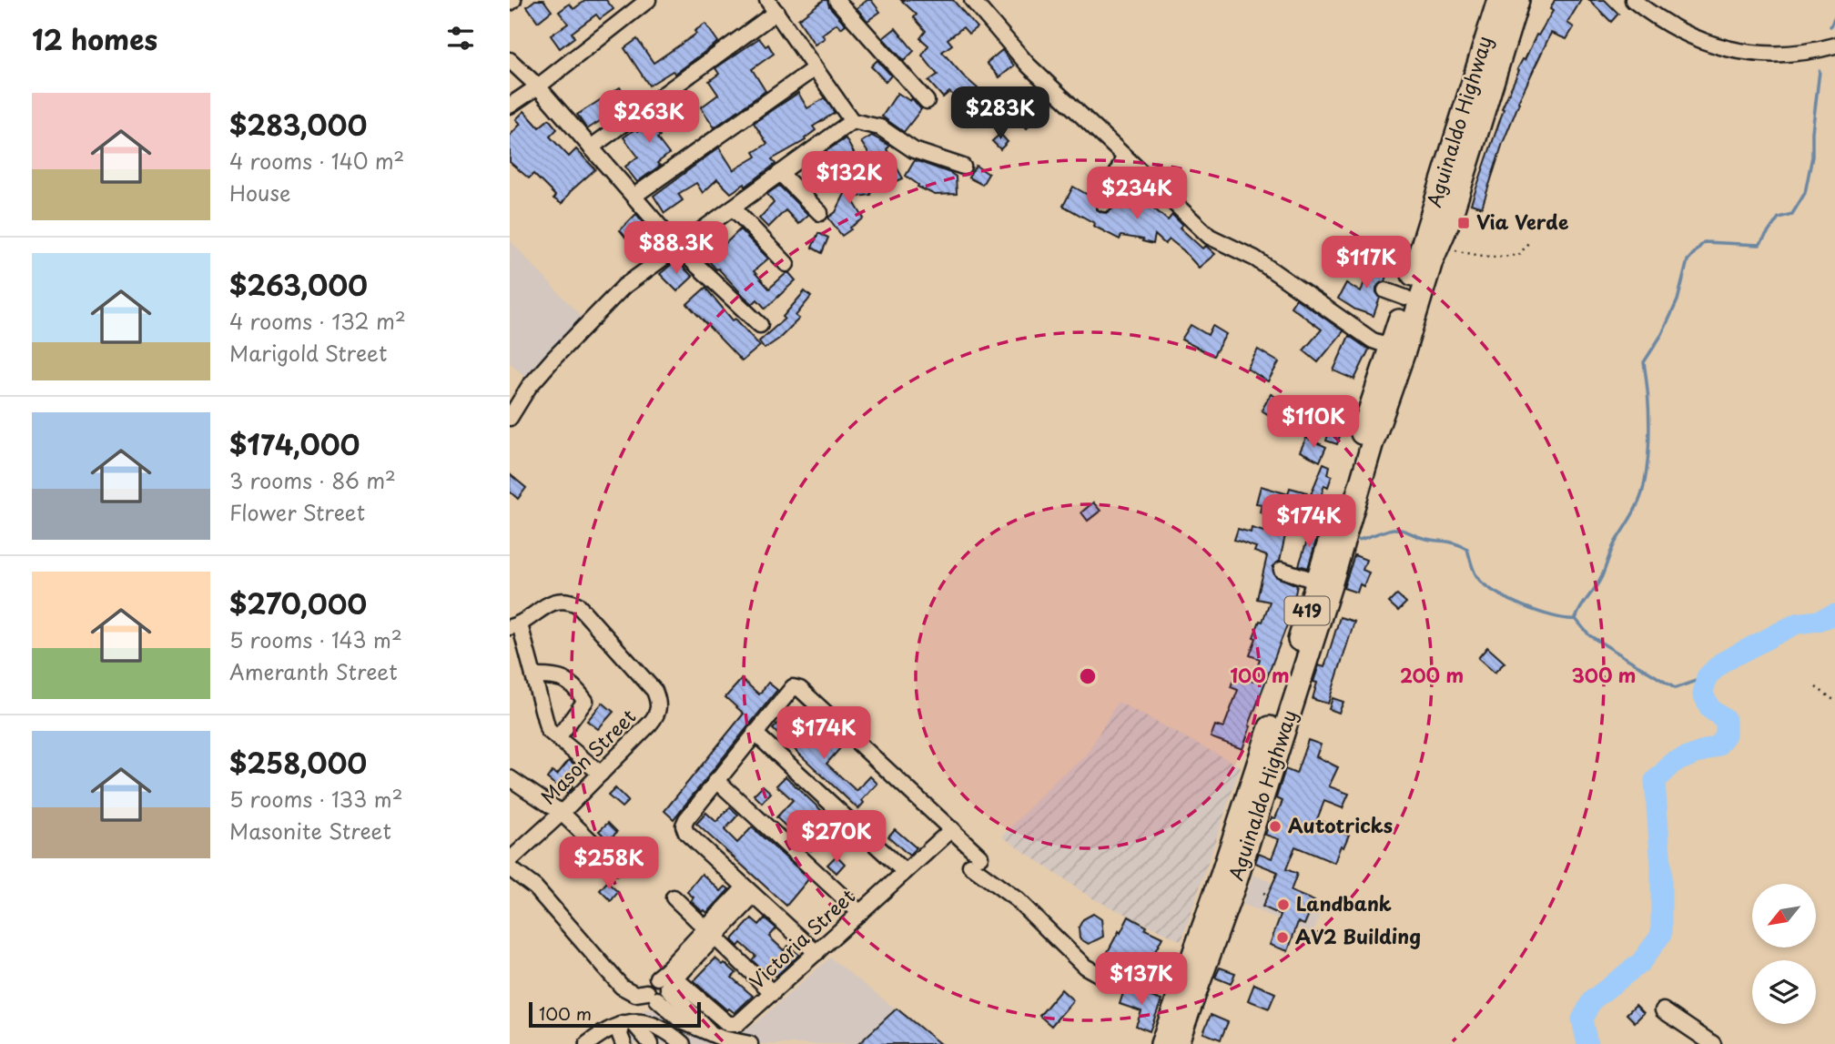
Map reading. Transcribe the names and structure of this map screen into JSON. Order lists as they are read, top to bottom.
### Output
{
  "streets": {
    "highway": ["Aguinaldo Highway", "419"],
    "street": ["Mason Street", "Victoria Street"]
  },
  "places": {
    "transit": ["Via Verde"],
    "other": ["Autotricks", "Landbank", "AV2 Building"]
  },
  "scale_bar": "100 m",
  "north": "bottom left",
  "page": {
    "heading": "12 homes",
    "list": [
      {
        "name": "$283,000",
        "note": "4 rooms · 140 m² · House"
      },
      {
        "name": "$263,000",
        "note": "4 rooms · 132 m² · Marigold Street"
      },
      {
        "name": "$174,000",
        "note": "3 rooms · 86 m² · Flower Street"
      },
      {
        "name": "$270,000",
        "note": "5 rooms · 143 m² · Ameranth Street"
      },
      {
        "name": "$258,000",
        "note": "5 rooms · 133 m² · Masonite Street"
      }
    ],
    "price": [
      "$283K",
      "$263K",
      "$132K",
      "$234K",
      "$88.3K",
      "$117K",
      "$110K",
      "$174K",
      "$174K",
      "$270K",
      "$258K",
      "$137K"
    ],
    "scale": "100 m"
  },
  "rings": ["100 m", "200 m", "300 m"]
}
